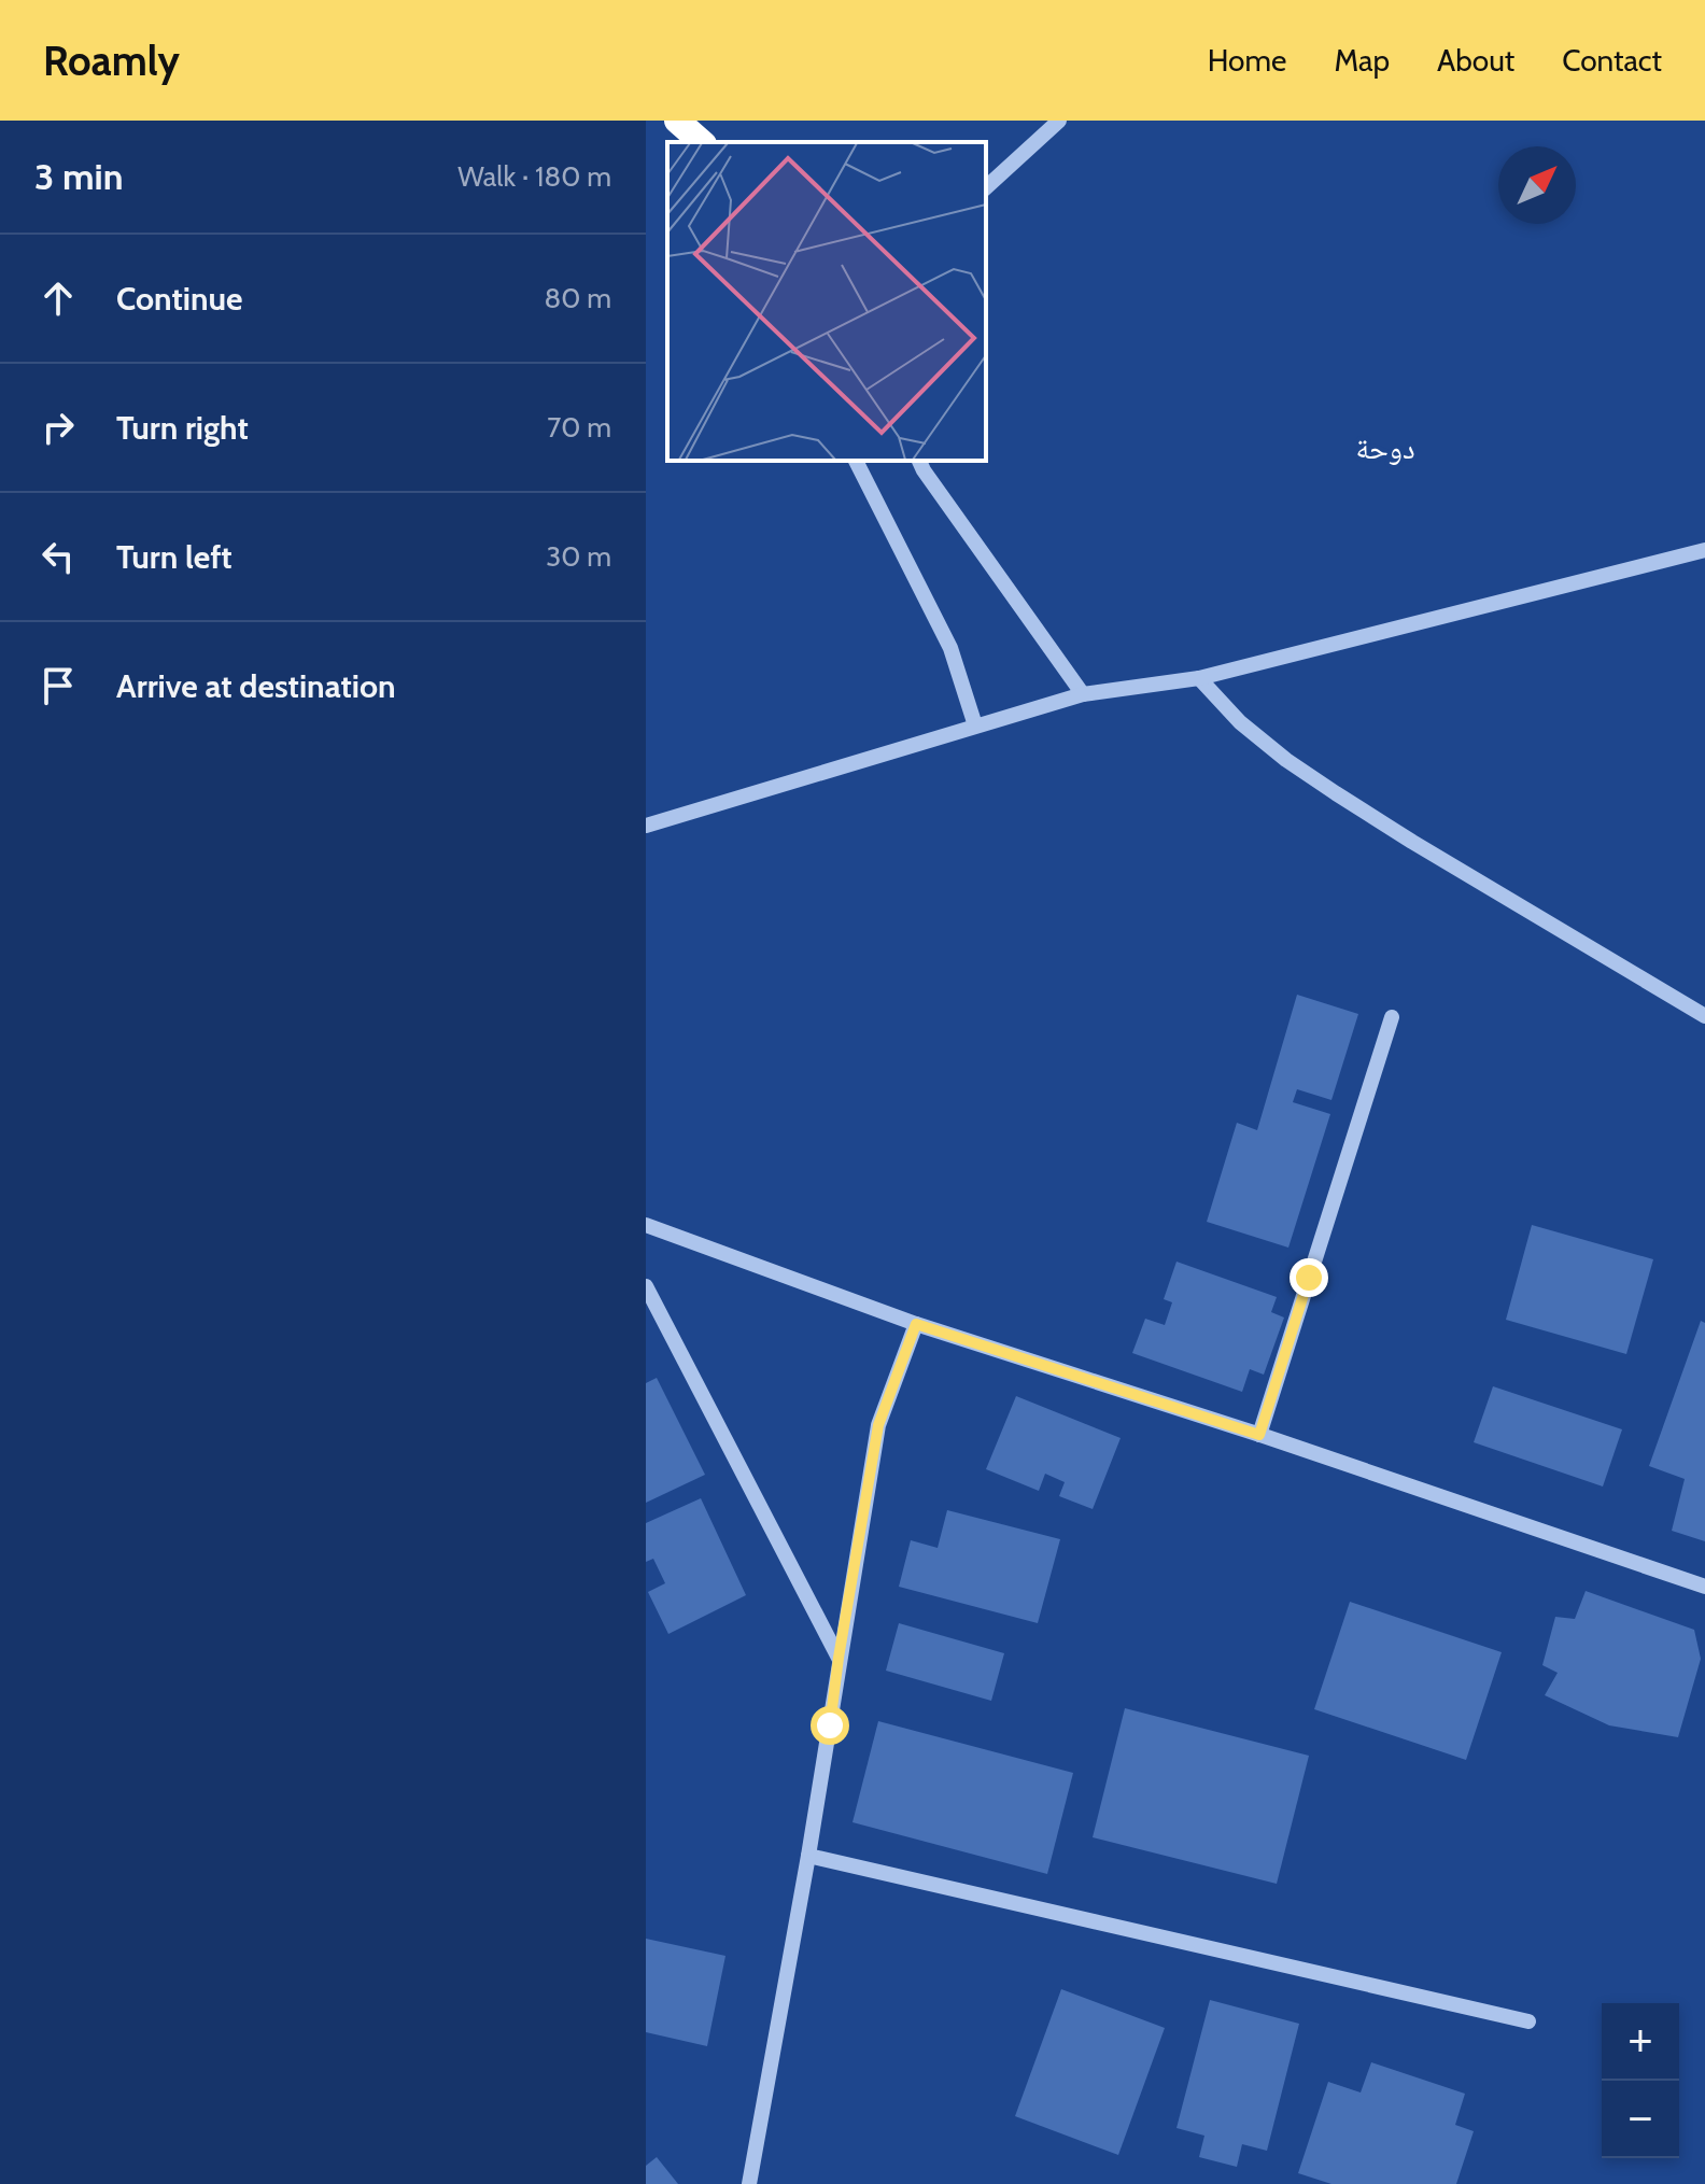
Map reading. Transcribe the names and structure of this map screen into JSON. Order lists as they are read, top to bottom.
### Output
{
  "districts": ["دوحة"],
  "north": "top right",
  "page": {
    "header": "Roamly",
    "nav": [
      "Home",
      "Map",
      "About",
      "Contact"
    ],
    "heading": ["3 min", "Walk · 180 m"],
    "list": [
      ["Continue", "80 m"],
      ["Turn right", "70 m"],
      ["Turn left", "30 m"],
      "Arrive at destination"
    ],
    "map_buttons": ["+", "−"]
  }
}
